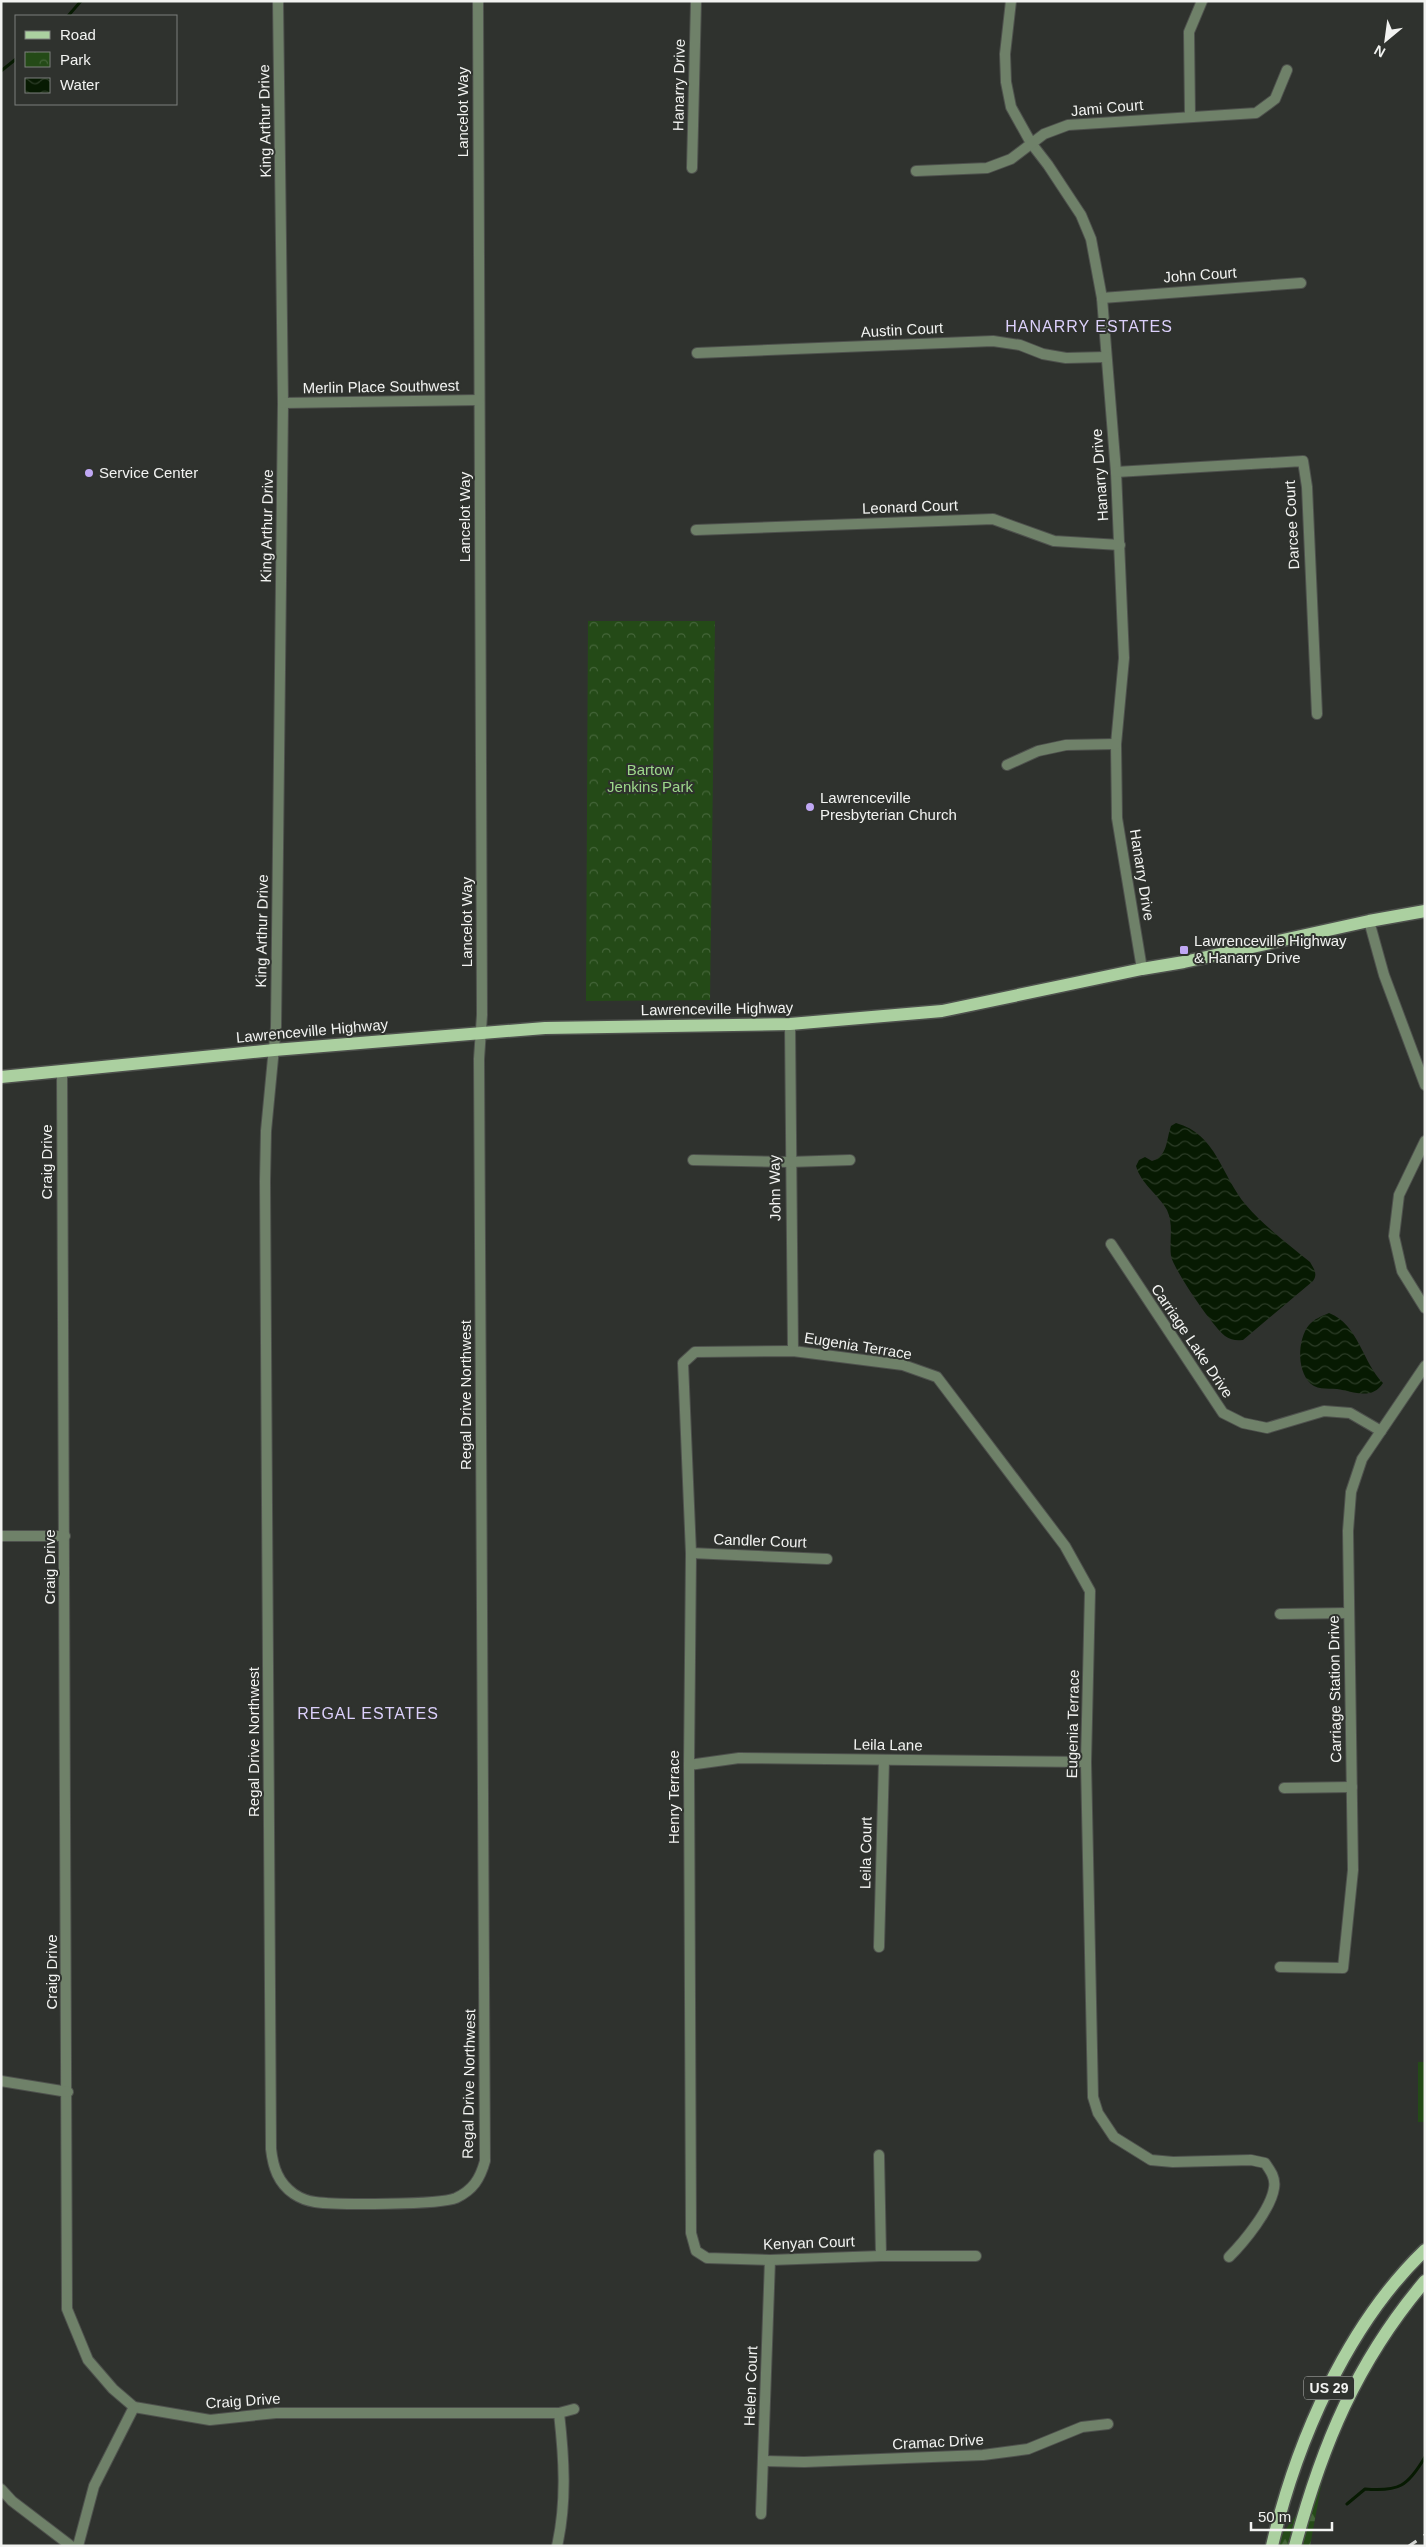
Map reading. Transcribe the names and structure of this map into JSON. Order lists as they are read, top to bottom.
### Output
{
  "streets": {
    "main road": ["Lawrenceville Highway", "US 29"],
    "street": [
      "Hanarry Drive",
      "Jami Court",
      "Lancelot Way",
      "King Arthur Drive",
      "John Court",
      "Austin Court",
      "Merlin Place Southwest",
      "Leonard Court",
      "Darcee Court",
      "Craig Drive",
      "John Way",
      "Carriage Lake Drive",
      "Eugenia Terrace",
      "Regal Drive Northwest",
      "Candler Court",
      "Carriage Station Drive",
      "Leila Lane",
      "Henry Terrace",
      "Leila Court",
      "Kenyan Court",
      "Helen Court",
      "Cramac Drive"
    ]
  },
  "crossings": [
    ["Hanarry Drive", "Jami Court"],
    ["Hanarry Drive", "John Court"],
    ["Hanarry Drive", "Austin Court"],
    ["Hanarry Drive", "Leonard Court"],
    ["Hanarry Drive", "Darcee Court"],
    ["Hanarry Drive", "Lawrenceville Highway"],
    ["Lancelot Way", "Merlin Place Southwest"],
    ["Lancelot Way", "Lawrenceville Highway"],
    ["Lancelot Way", "Regal Drive Northwest"],
    ["King Arthur Drive", "Merlin Place Southwest"],
    ["King Arthur Drive", "Lawrenceville Highway"],
    ["King Arthur Drive", "Regal Drive Northwest"],
    ["Lawrenceville Highway", "Craig Drive"],
    ["Lawrenceville Highway", "John Way"],
    ["Lawrenceville Highway", "Regal Drive Northwest"],
    ["John Way", "Eugenia Terrace"],
    ["Carriage Lake Drive", "Carriage Station Drive"],
    ["Eugenia Terrace", "Leila Lane"],
    ["Eugenia Terrace", "Henry Terrace"],
    ["Candler Court", "Henry Terrace"],
    ["Leila Lane", "Henry Terrace"],
    ["Leila Lane", "Leila Court"],
    ["Henry Terrace", "Kenyan Court"],
    ["Kenyan Court", "Helen Court"],
    ["Helen Court", "Cramac Drive"]
  ],
  "districts": ["HANARRY ESTATES", "REGAL ESTATES"],
  "parks": ["Bartow Jenkins Park"],
  "places": {
    "other": ["Service Center", "Lawrenceville Presbyterian Church"],
    "transit": ["Lawrenceville Highway & Hanarry Drive"]
  },
  "legend": ["Road", "Park", "Water"],
  "scale_bar": "50 m",
  "north": "bottom left"
}
